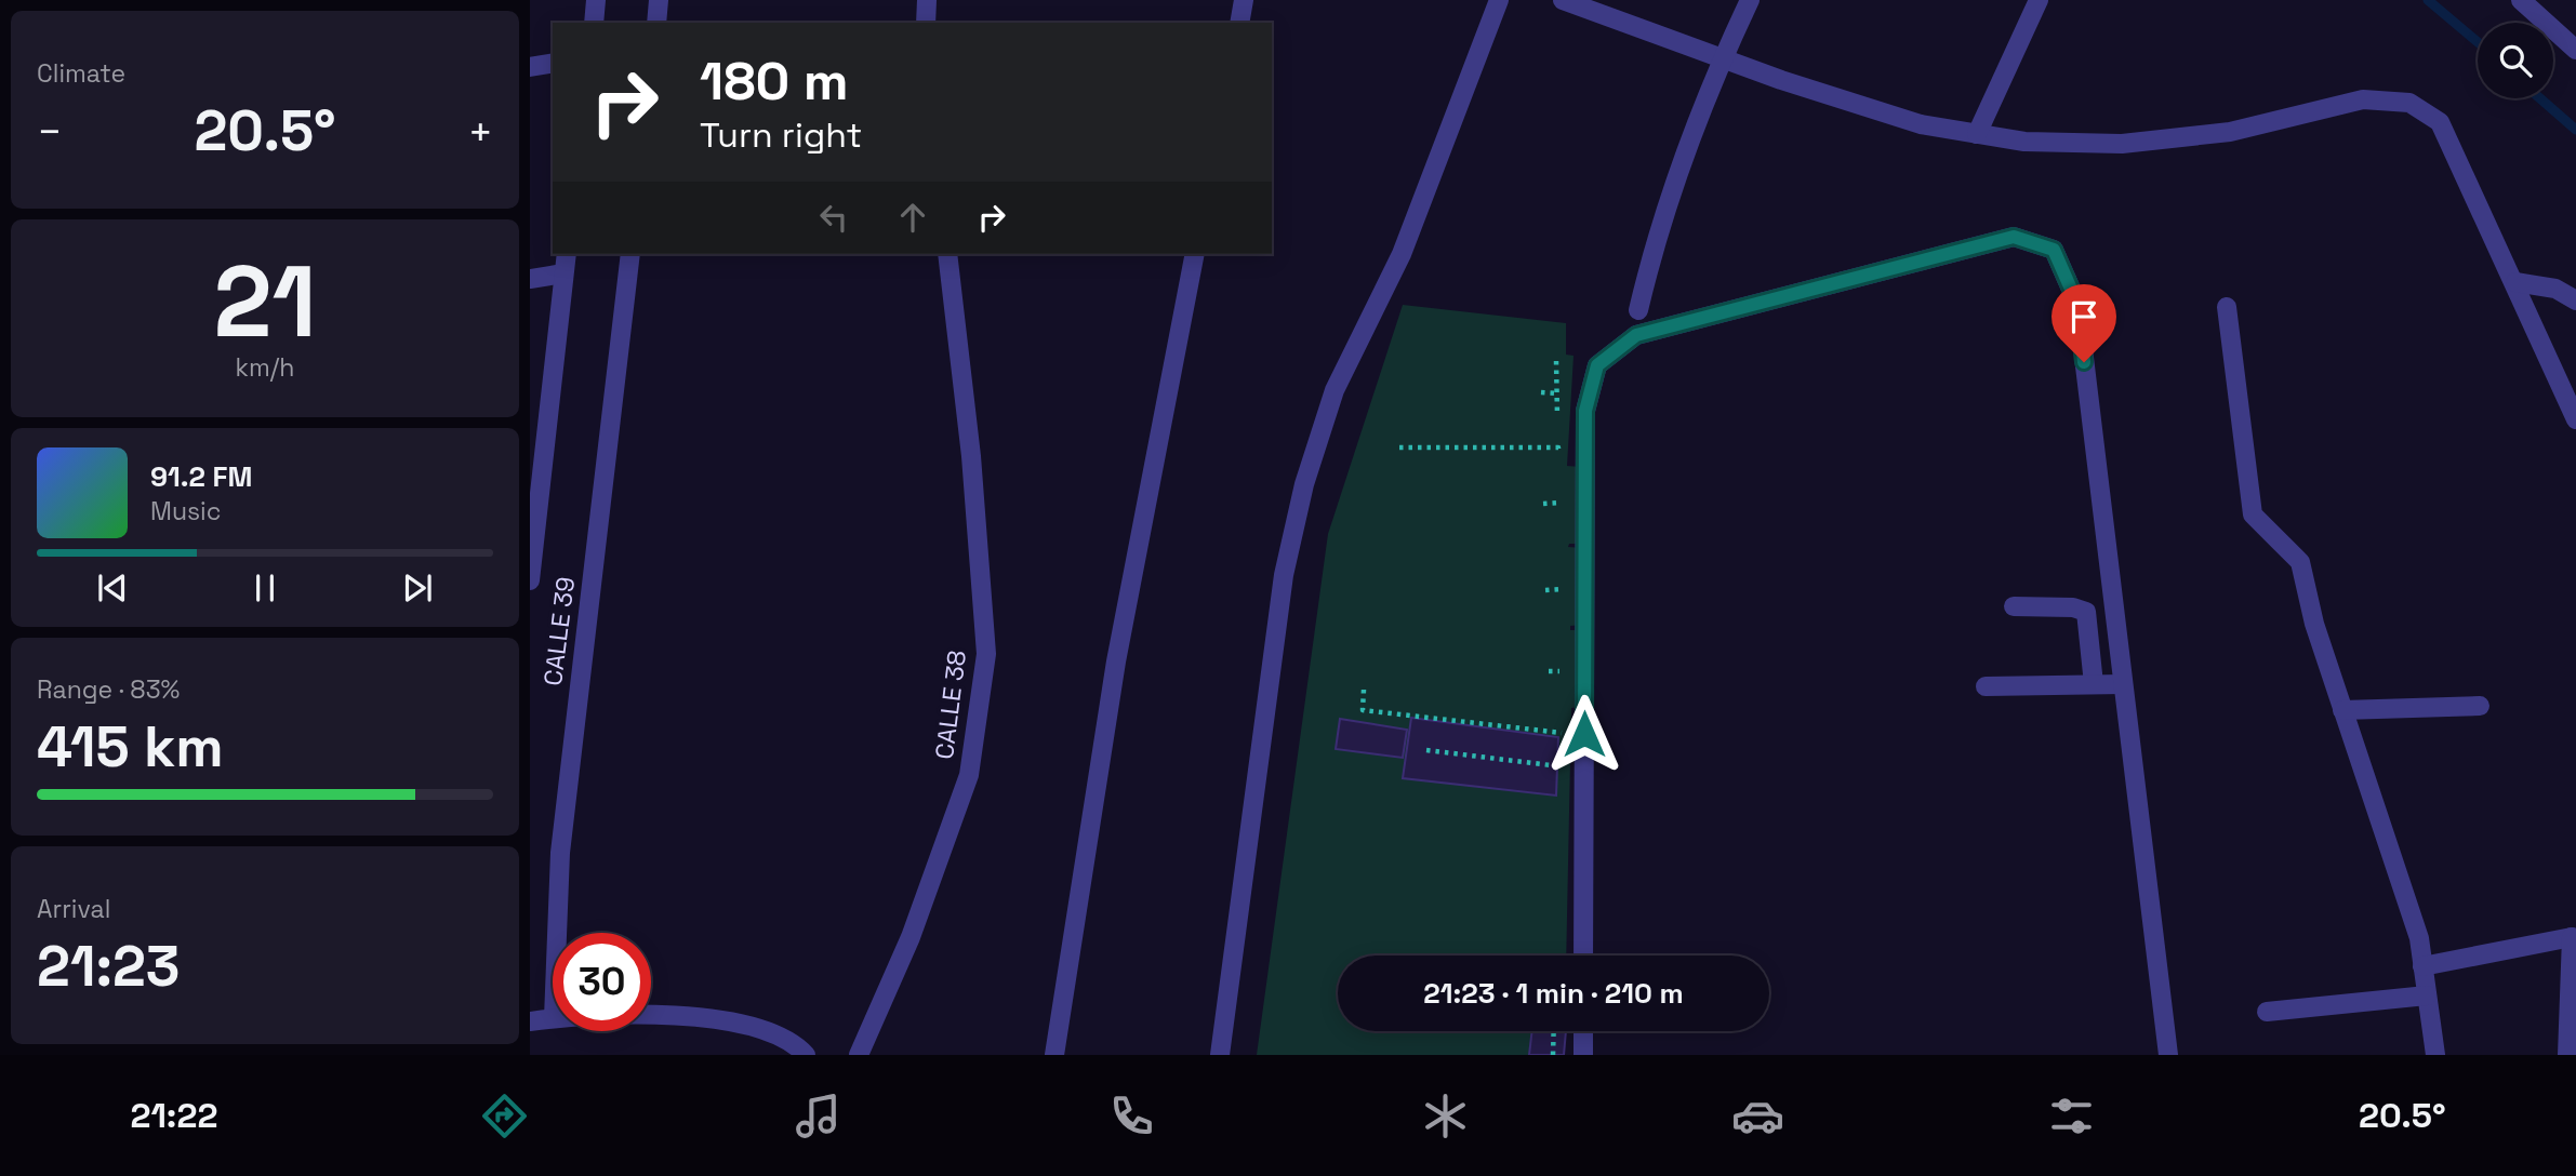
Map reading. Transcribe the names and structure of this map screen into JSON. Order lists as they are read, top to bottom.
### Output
{
  "streets": {
    "street": ["CALLE 39", "CALLE 38"]
  },
  "page": {
    "tile": [
      "Climate",
      ["21", "km/h"],
      ["Range · 83%", "415 km"],
      ["Arrival", "21:23"]
    ],
    "turn": ["180 m", "Turn right"],
    "heat": ["−", "20.5°", "+"],
    "song": ["91.2 FM", "Music"],
    "limit": "30",
    "trip": "21:23 · 1 min · 210 m",
    "tabs": ["21:22", "20.5°"]
  }
}
